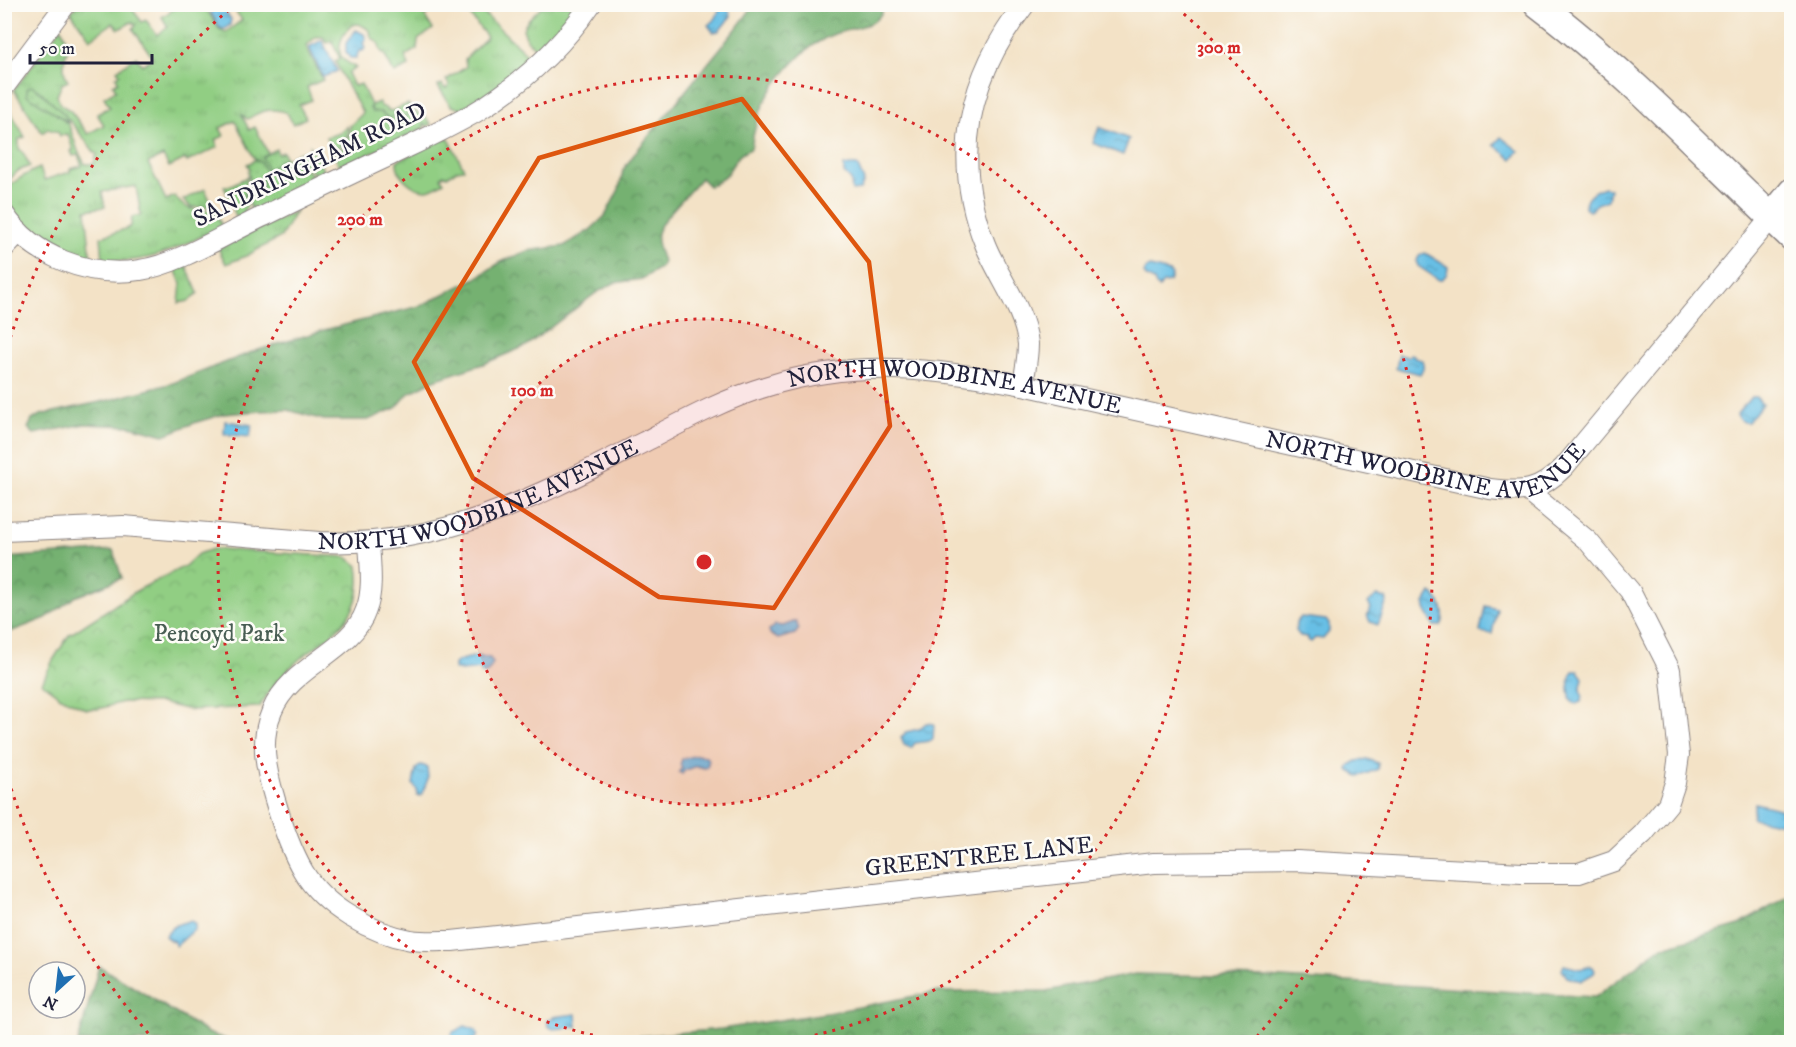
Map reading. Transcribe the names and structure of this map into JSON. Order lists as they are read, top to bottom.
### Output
{
  "streets": {
    "main road": ["NORTH WOODBINE AVENUE"],
    "street": ["SANDRINGHAM ROAD", "GREENTREE LANE"]
  },
  "crossings": [
    ["NORTH WOODBINE AVENUE", "GREENTREE LANE"]
  ],
  "parks": ["Pencoyd Park"],
  "scale_bar": "50 m",
  "north": "bottom left",
  "rings": ["300 m", "200 m", "100 m"]
}
